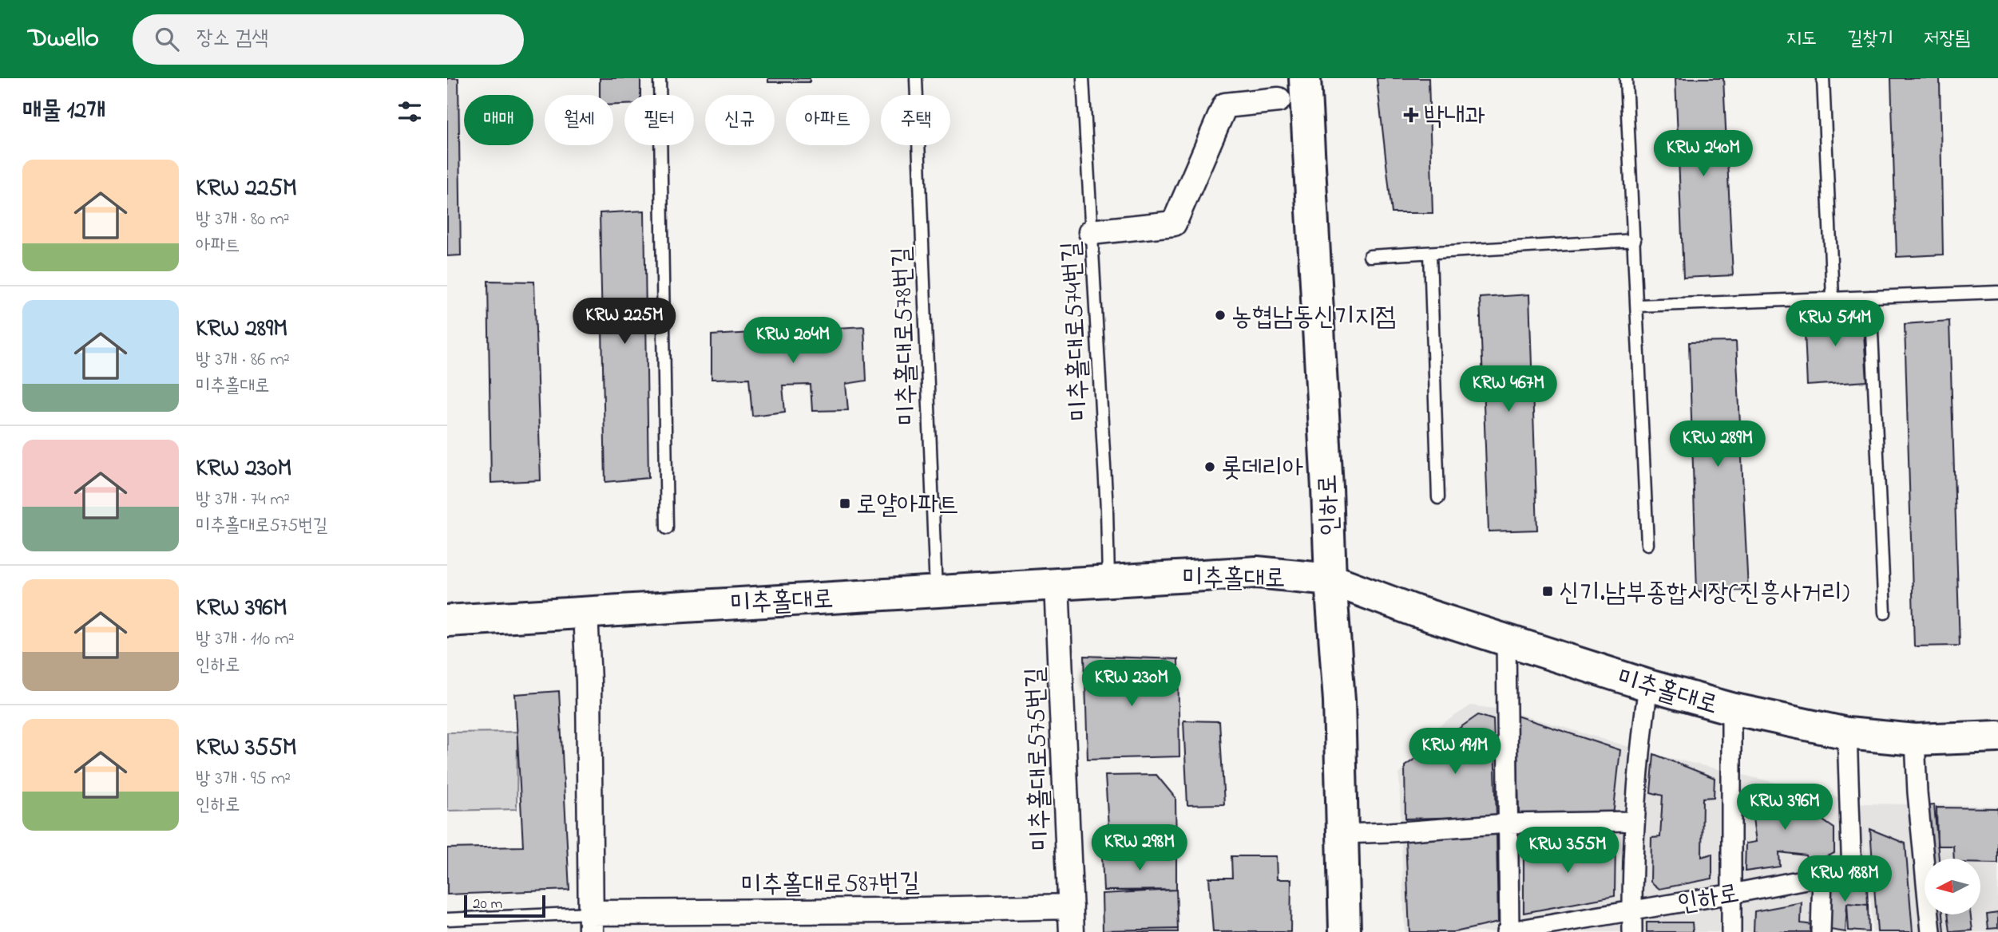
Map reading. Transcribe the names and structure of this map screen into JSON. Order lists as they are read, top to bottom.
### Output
{
  "streets": {
    "main road": ["인하로", "미추홀대로"],
    "street": ["미추홀대로575번길", "미추홀대로587번길"],
    "lane": ["미추홀대로574번길", "미추홀대로578번길"]
  },
  "crossings": [
    ["미추홀대로574번길", "미추홀대로"],
    ["미추홀대로578번길", "미추홀대로"],
    ["인하로", "미추홀대로"],
    ["미추홀대로", "미추홀대로575번길"],
    ["미추홀대로575번길", "미추홀대로587번길"]
  ],
  "places": {
    "health": ["박내과"],
    "other": ["농협남동신기지점", "롯데리아"],
    "transit": ["로얄아파트", "신기.남부종합시장(진흥사거리)"]
  },
  "scale_bar": "20 m",
  "north": "left",
  "page": {
    "header": "Dwello",
    "search": "장소 검색",
    "nav": ["지도", "길찾기", "저장됨"],
    "heading": "매물 12개",
    "chip": [
      "매매",
      "월세",
      "필터",
      "신규",
      "아파트",
      "주택"
    ],
    "price": [
      "KRW 240M",
      "KRW 225M",
      "KRW 514M",
      "KRW 204M",
      "KRW 467M",
      "KRW 289M",
      "KRW 230M",
      "KRW 191M",
      "KRW 396M",
      "KRW 298M",
      "KRW 355M",
      "KRW 188M"
    ],
    "list": [
      {
        "name": "KRW 225M",
        "note": "방 3개 · 80 m² · 아파트"
      },
      {
        "name": "KRW 289M",
        "note": "방 3개 · 86 m² · 미추홀대로"
      },
      {
        "name": "KRW 230M",
        "note": "방 3개 · 74 m² · 미추홀대로575번길"
      },
      {
        "name": "KRW 396M",
        "note": "방 3개 · 110 m² · 인하로"
      },
      {
        "name": "KRW 355M",
        "note": "방 3개 · 95 m² · 인하로"
      }
    ],
    "scale": "20 m"
  }
}
